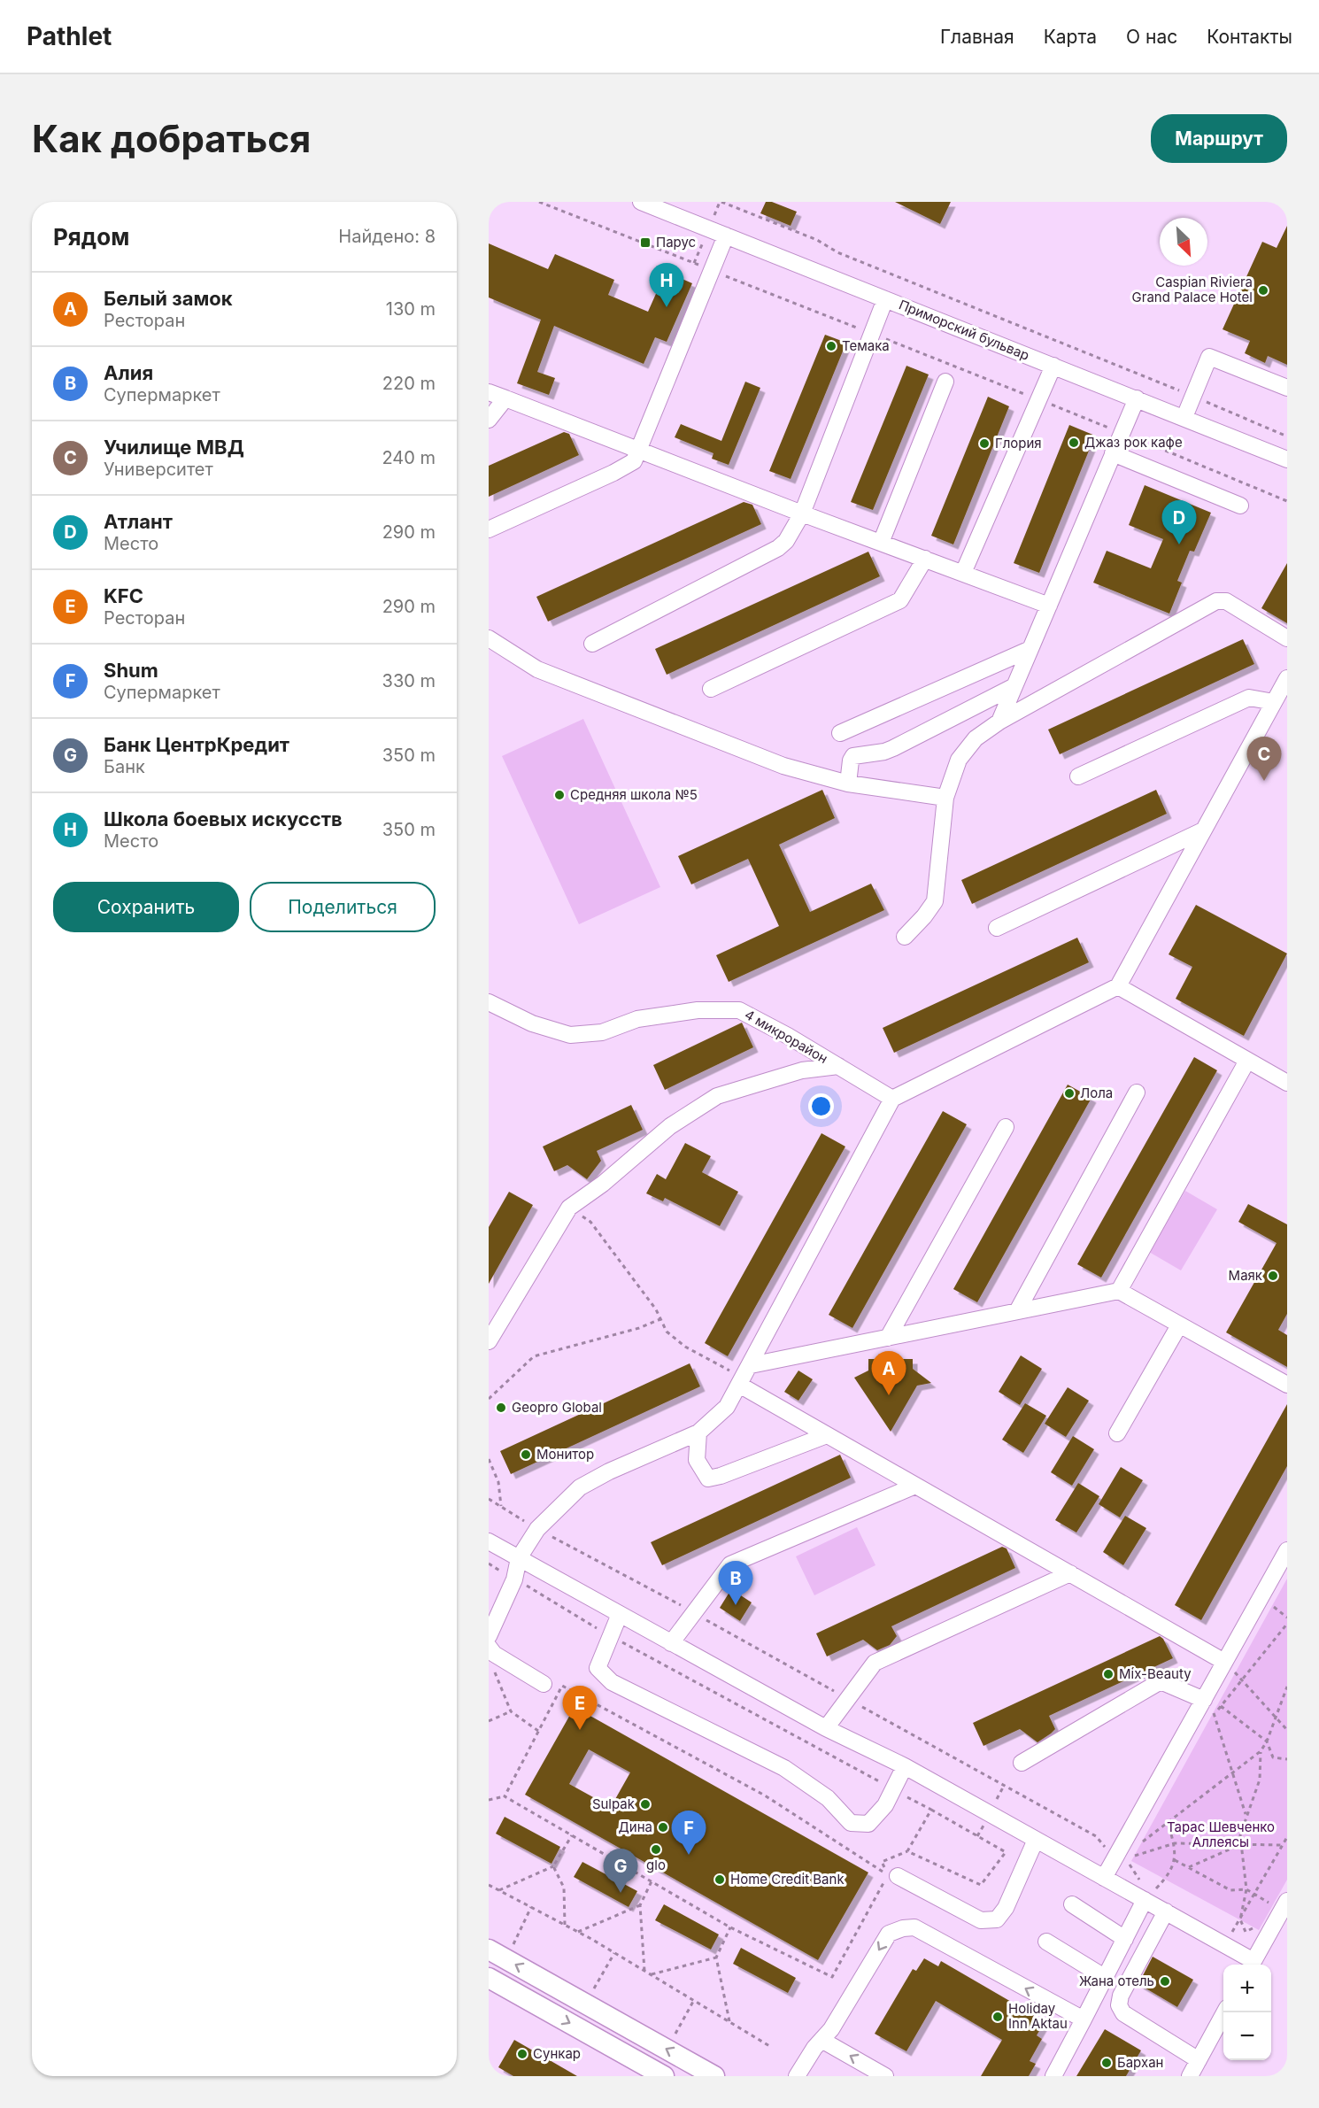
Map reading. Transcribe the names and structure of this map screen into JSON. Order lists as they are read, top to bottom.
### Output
{
  "streets": {
    "street": ["Приморский бульвар", "4 микрорайон"]
  },
  "parks": ["Тарас Шевченко Аллеясы"],
  "places": {
    "transit": ["Парус"],
    "other": [
      "Caspian Riviera Grand Palace Hotel",
      "Темака",
      "Джаз рок кафе",
      "Глория",
      "Средняя школа №5",
      "Лола",
      "Маяк",
      "Geopro Global",
      "Монитор",
      "Mix-Beauty",
      "Sulpak",
      "Дина",
      "glo",
      "Home Credit Bank",
      "Жана отель",
      "Holiday Inn Aktau",
      "Сункар",
      "Бархан"
    ]
  },
  "north": "bottom right",
  "page": {
    "header": "Pathlet",
    "nav": [
      "Главная",
      "Карта",
      "О нас",
      "Контакты"
    ],
    "buttons": [
      "Маршрут",
      ["Сохранить", "Поделиться"]
    ],
    "title": "Как добраться",
    "heading": ["Рядом", "Найдено: 8"],
    "pins": [
      "H",
      "D",
      "C",
      "A",
      "B",
      "E",
      "F",
      "G"
    ],
    "list": [
      {
        "mark": "A",
        "name": "Белый замок",
        "note": "Ресторан",
        "value": "130 m"
      },
      {
        "mark": "B",
        "name": "Алия",
        "note": "Супермаркет",
        "value": "220 m"
      },
      {
        "mark": "C",
        "name": "Училище МВД",
        "note": "Университет",
        "value": "240 m"
      },
      {
        "mark": "D",
        "name": "Атлант",
        "note": "Место",
        "value": "290 m"
      },
      {
        "mark": "E",
        "name": "KFC",
        "note": "Ресторан",
        "value": "290 m"
      },
      {
        "mark": "F",
        "name": "Shum",
        "note": "Супермаркет",
        "value": "330 m"
      },
      {
        "mark": "G",
        "name": "Банк ЦентрКредит",
        "note": "Банк",
        "value": "350 m"
      },
      {
        "mark": "H",
        "name": "Школа боевых искусств",
        "note": "Место",
        "value": "350 m"
      }
    ],
    "map_buttons": ["+", "−"]
  }
}
